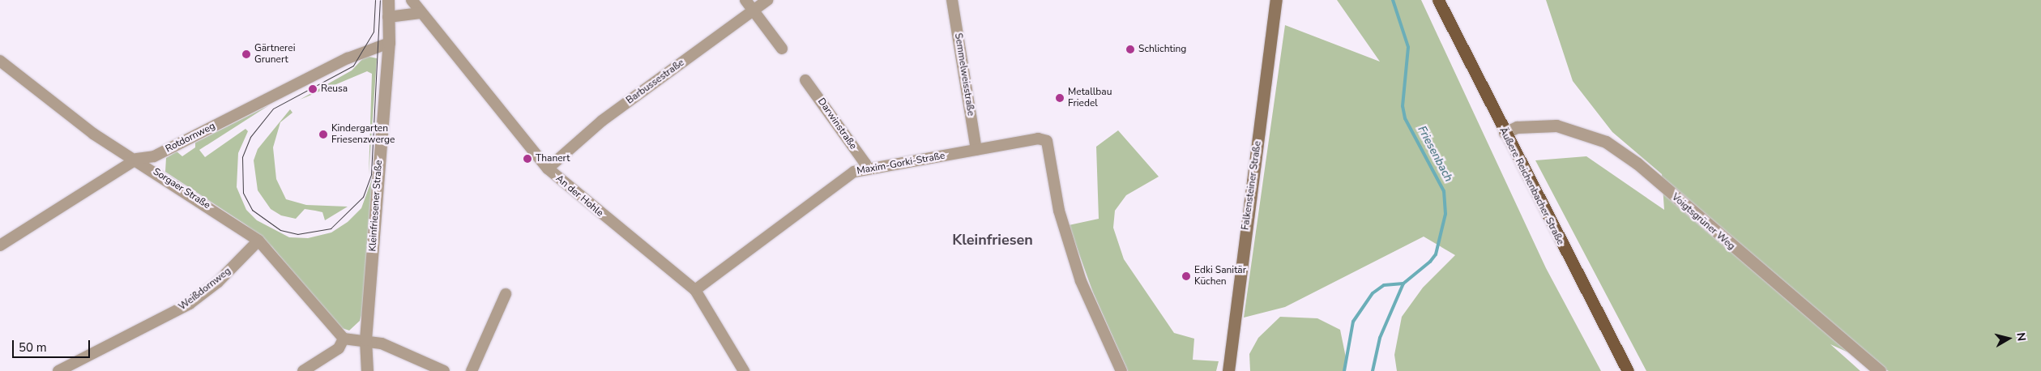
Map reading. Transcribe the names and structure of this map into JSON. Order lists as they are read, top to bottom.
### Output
{
  "streets": {
    "main road": ["Falkensteiner Straße", "Äußere Reichenbacher Straße"],
    "street": [
      "Semmelweisstraße",
      "Barbussestraße",
      "Darwinstraße",
      "Rotdornweg",
      "Maxim-Gorki-Straße",
      "Sorgaer Straße",
      "An der Hohle",
      "Kleinfriesener Straße",
      "Voigtsgrüner Weg",
      "Weißdornweg"
    ]
  },
  "crossings": [
    ["Semmelweisstraße", "Maxim-Gorki-Straße"],
    ["Barbussestraße", "An der Hohle"],
    ["Darwinstraße", "Maxim-Gorki-Straße"],
    ["Rotdornweg", "Sorgaer Straße"],
    ["Rotdornweg", "Kleinfriesener Straße"],
    ["Maxim-Gorki-Straße", "An der Hohle"],
    ["Äußere Reichenbacher Straße", "Voigtsgrüner Weg"],
    ["Sorgaer Straße", "Weißdornweg"]
  ],
  "districts": ["Kleinfriesen"],
  "water": ["Friesenbach"],
  "places": [
    "Schlichting",
    "Gärtnerei Grunert",
    "Reusa",
    "Metallbau Friedel",
    "Kindergarten Friesenzwerge",
    "Thanert",
    "Edki Sanitär Küchen"
  ],
  "scale_bar": "50 m",
  "north": "right"
}
